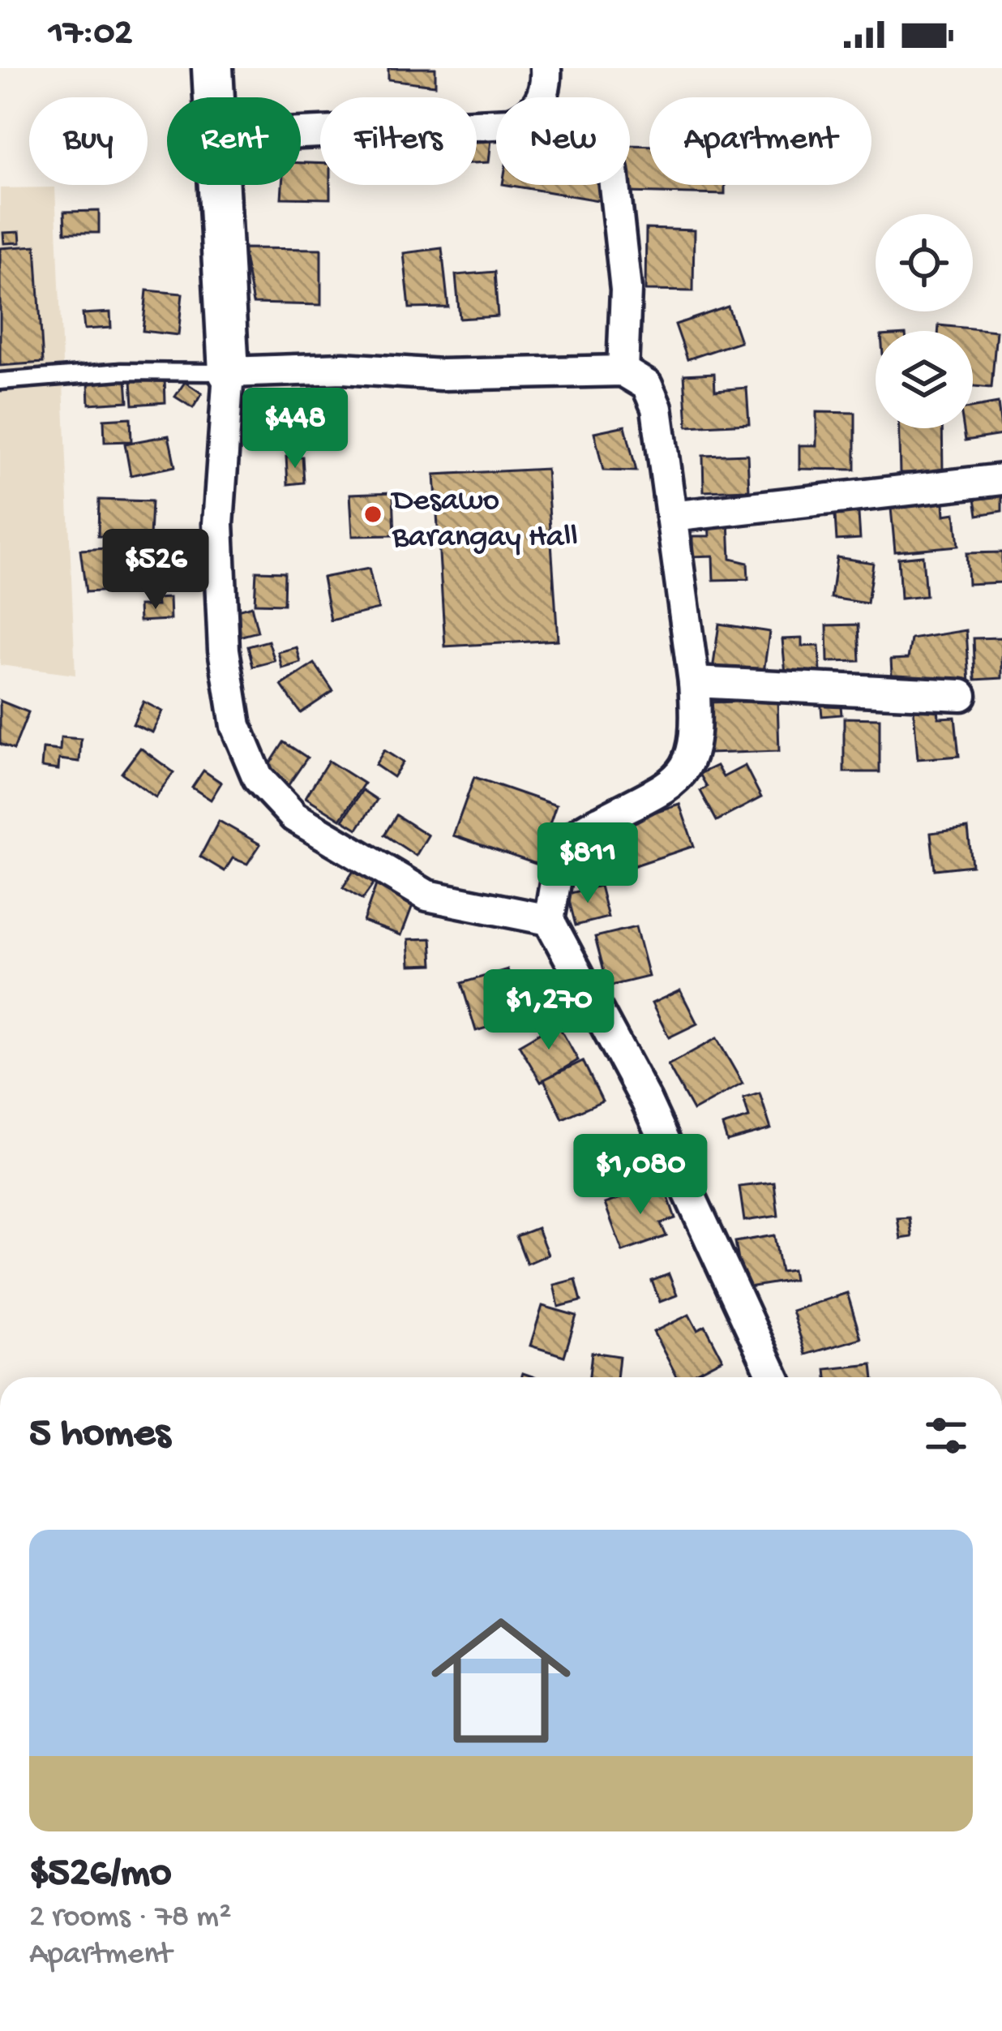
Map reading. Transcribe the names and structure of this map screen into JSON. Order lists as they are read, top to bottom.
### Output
{
  "places": ["Desawo Barangay Hall"],
  "page": {
    "status": "17:02",
    "chip": [
      "Buy",
      "Rent",
      "Filters",
      "New",
      "Apartment"
    ],
    "price": [
      "$448",
      "$526",
      "$811",
      "$1,270",
      "$1,080"
    ],
    "heading": "5 homes",
    "list": [
      {
        "name": "$526/mo",
        "note": "2 rooms · 78 m² · Apartment"
      }
    ]
  }
}
